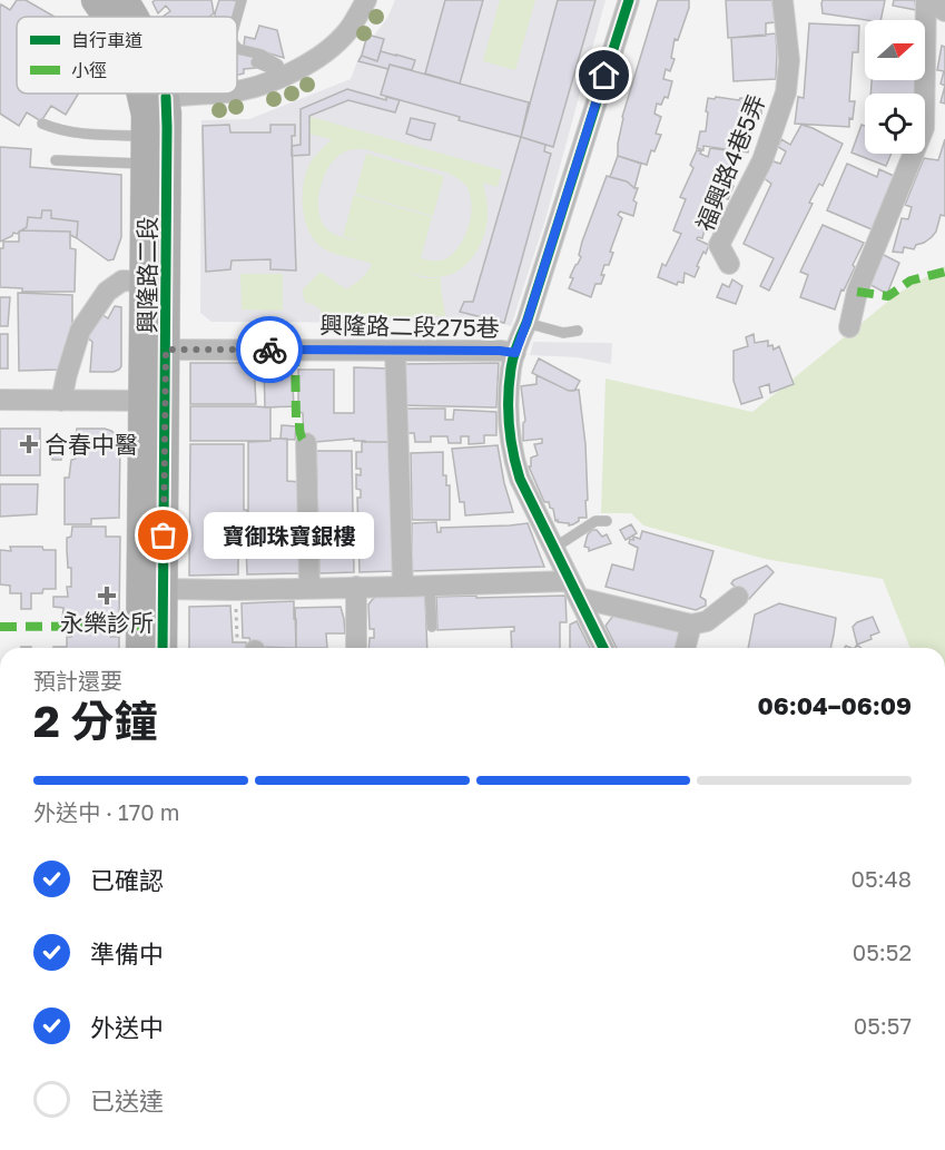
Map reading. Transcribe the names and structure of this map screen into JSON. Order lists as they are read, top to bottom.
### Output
{
  "streets": {
    "main road": ["興隆路二段"],
    "street": ["福興路4巷5弄", "興隆路二段275巷"]
  },
  "crossings": [
    ["興隆路二段", "興隆路二段275巷"]
  ],
  "places": {
    "health": ["合春中醫", "永樂診所"],
    "other": ["寶御珠寶銀樓"]
  },
  "legend": ["自行車道", "小徑"],
  "north": "right",
  "page": {
    "bubble": "寶御珠寶銀樓",
    "heading": ["2 分鐘", "預計還要", "06:04–06:09"],
    "bar": "外送中 · 170 m",
    "list": [
      ["已確認", "05:48"],
      ["準備中", "05:52"],
      ["外送中", "05:57"],
      "已送達"
    ]
  }
}
